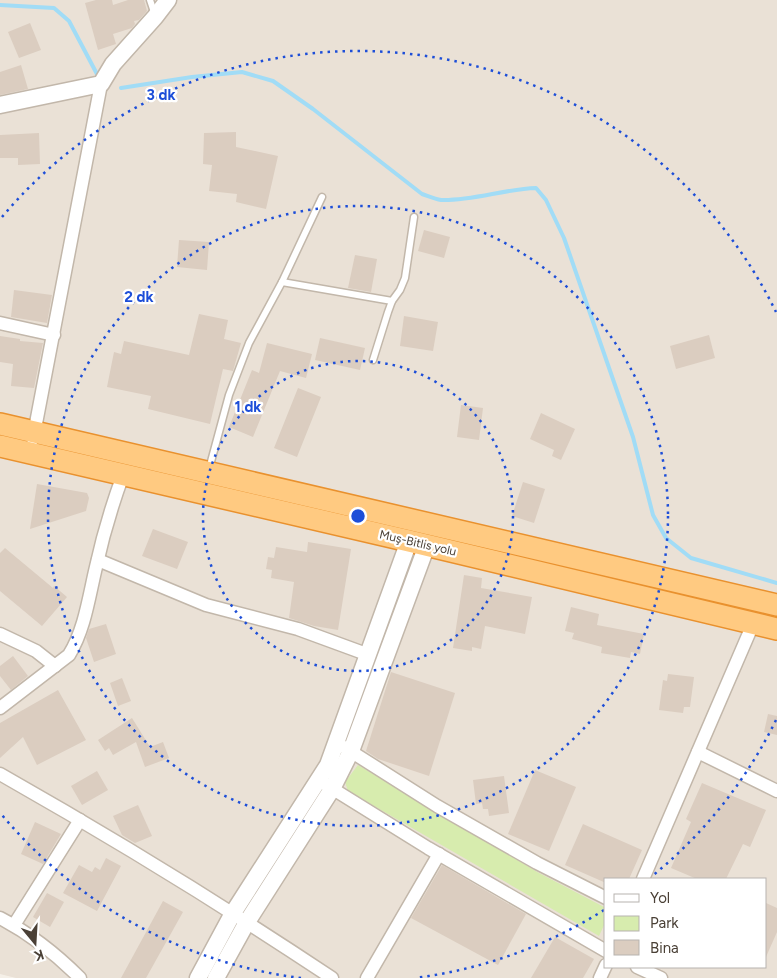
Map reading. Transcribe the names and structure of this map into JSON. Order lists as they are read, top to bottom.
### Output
{
  "streets": {
    "highway": ["Muş-Bitlis yolu"]
  },
  "legend": ["Yol", "Park", "Bina"],
  "north": "bottom",
  "rings": ["3 dk", "2 dk", "1 dk"]
}
